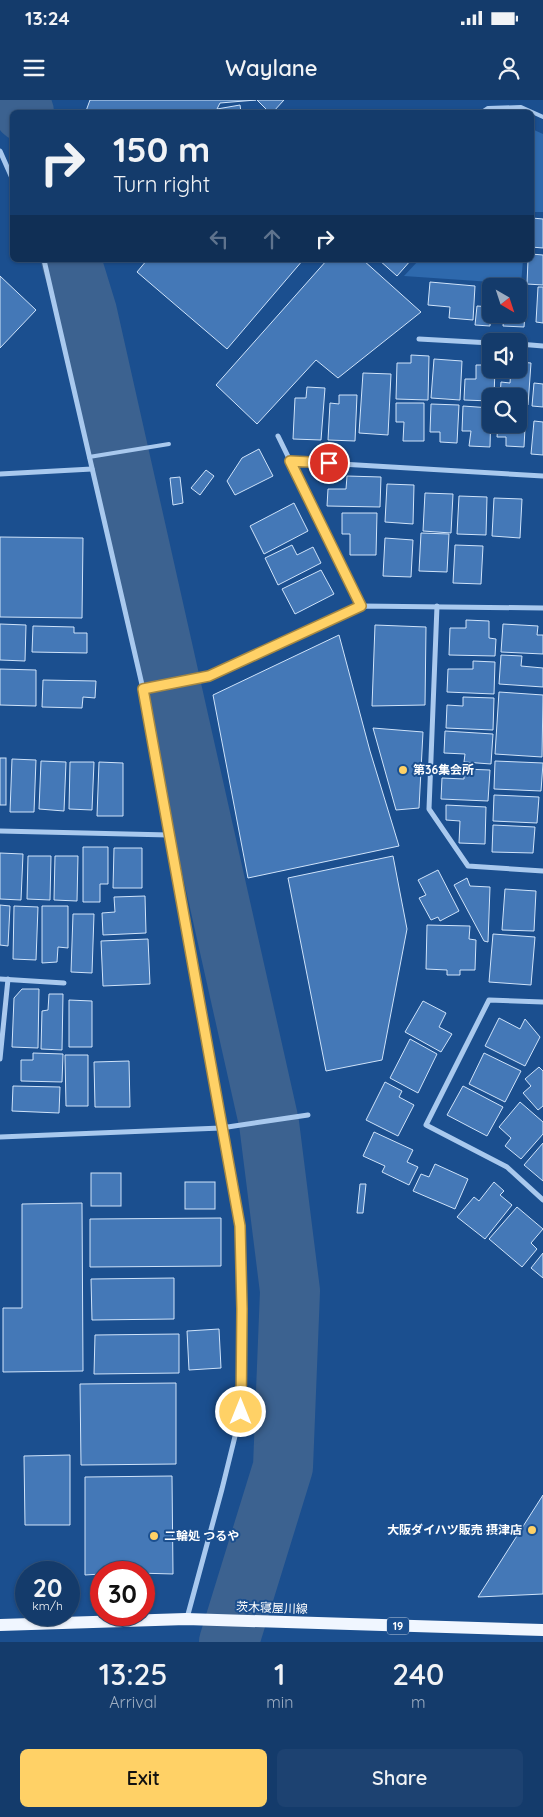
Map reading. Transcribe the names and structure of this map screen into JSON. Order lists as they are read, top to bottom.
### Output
{
  "streets": {
    "main road": ["茨木寝屋川線", "19"]
  },
  "places": ["第36集会所", "大阪ダイハツ販売 摂津店", "二輪処 つるや"],
  "north": "bottom right",
  "page": {
    "status": "13:24",
    "header": "Waylane",
    "turn": ["150 m", "Turn right"],
    "speed": "20 km/h",
    "limit": "30",
    "eta": [
      "13:25",
      "Arrival",
      "1",
      "min",
      "240",
      "m"
    ],
    "buttons": ["Exit", "Share"]
  }
}
